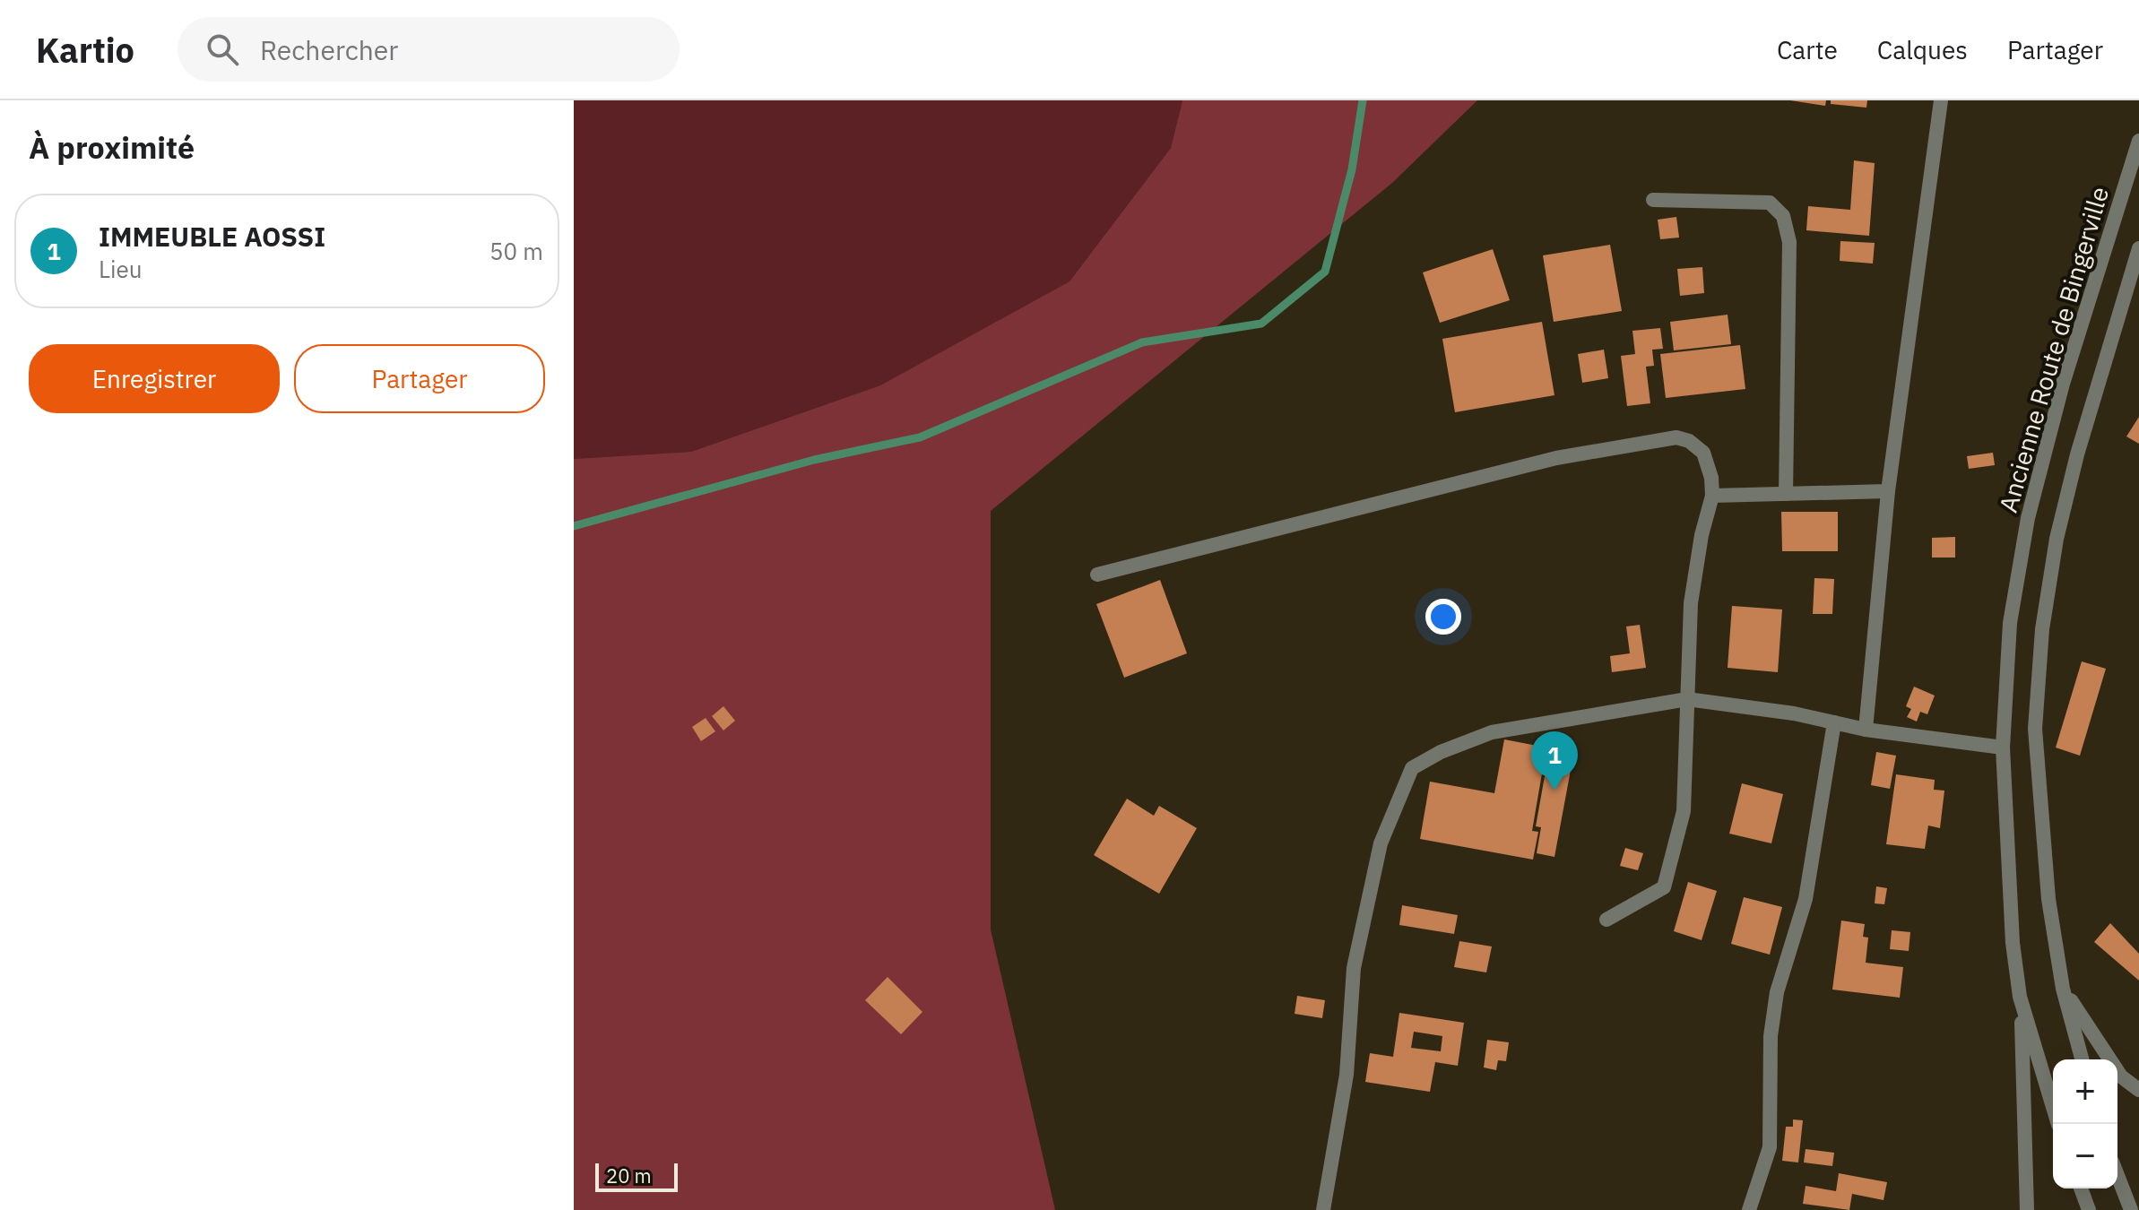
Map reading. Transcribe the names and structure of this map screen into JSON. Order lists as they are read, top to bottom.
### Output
{
  "streets": {
    "street": ["Ancienne Route de Bingerville"]
  },
  "scale_bar": "20 m",
  "page": {
    "header": "Kartio",
    "search": "Rechercher",
    "nav": ["Carte", "Calques", "Partager"],
    "heading": "À proximité",
    "list": [
      {
        "mark": "1",
        "name": "IMMEUBLE AOSSI",
        "note": "Lieu",
        "value": "50 m"
      }
    ],
    "buttons": ["Enregistrer", "Partager"],
    "pins": "1",
    "map_buttons": ["+", "−"],
    "scale": "20 m"
  }
}
